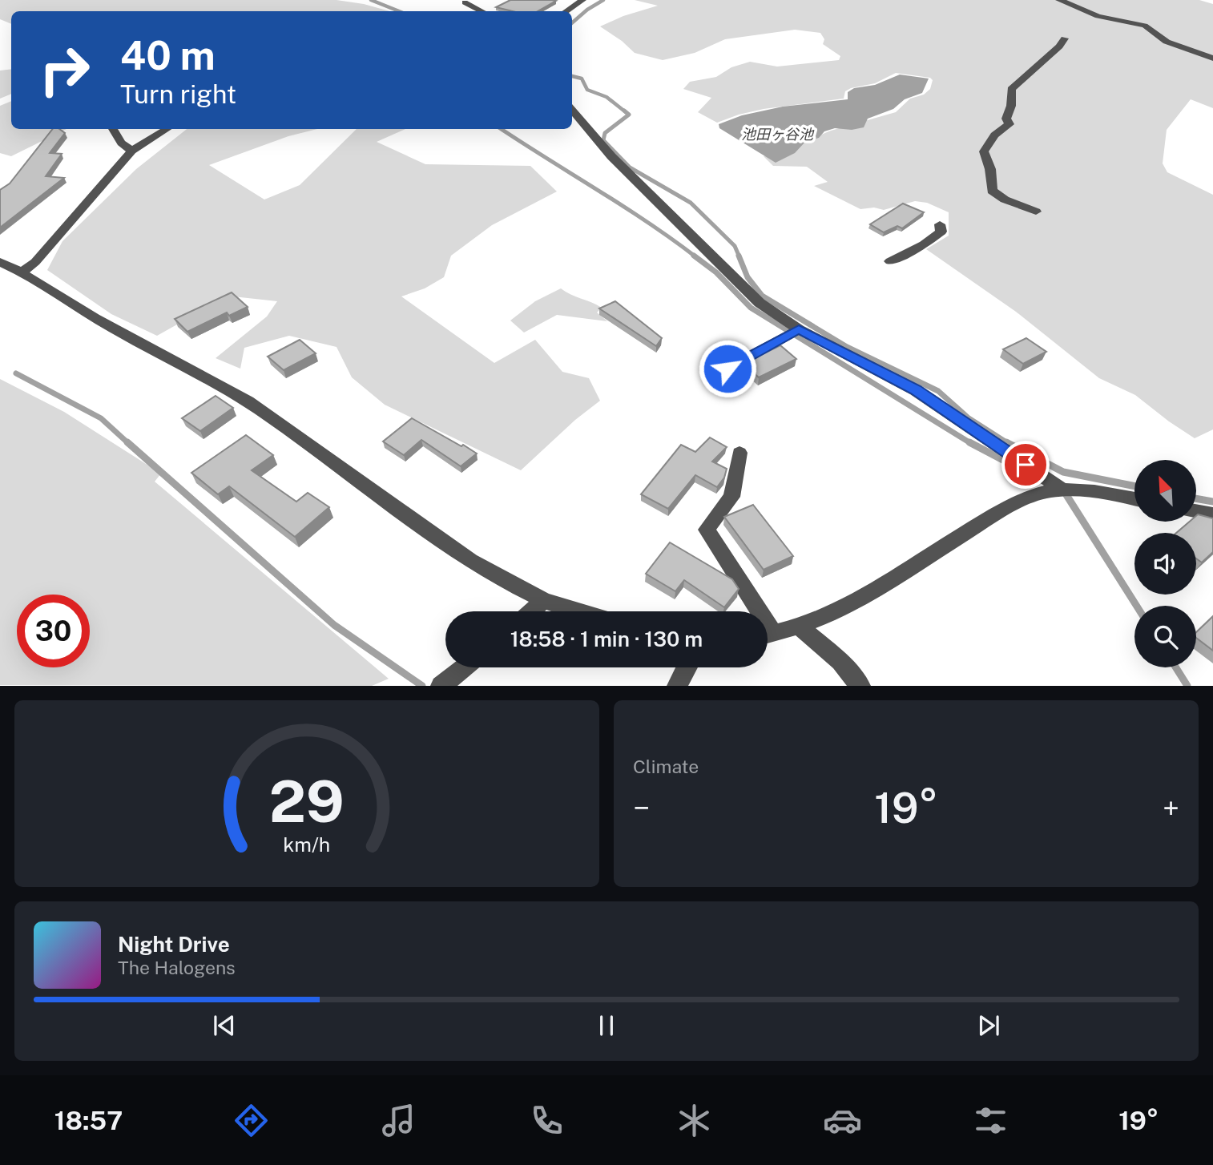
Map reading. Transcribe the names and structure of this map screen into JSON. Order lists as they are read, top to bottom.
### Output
{
  "water": ["池田ヶ谷池"],
  "north": "top left",
  "page": {
    "turn": ["40 m", "Turn right"],
    "limit": "30",
    "trip": "18:58 · 1 min · 130 m",
    "tile": "Climate",
    "heat": ["−", "19°", "+"],
    "song": ["Night Drive", "The Halogens"],
    "tabs": ["18:57", "19°"],
    "gauge": ["29", "km/h"]
  }
}
